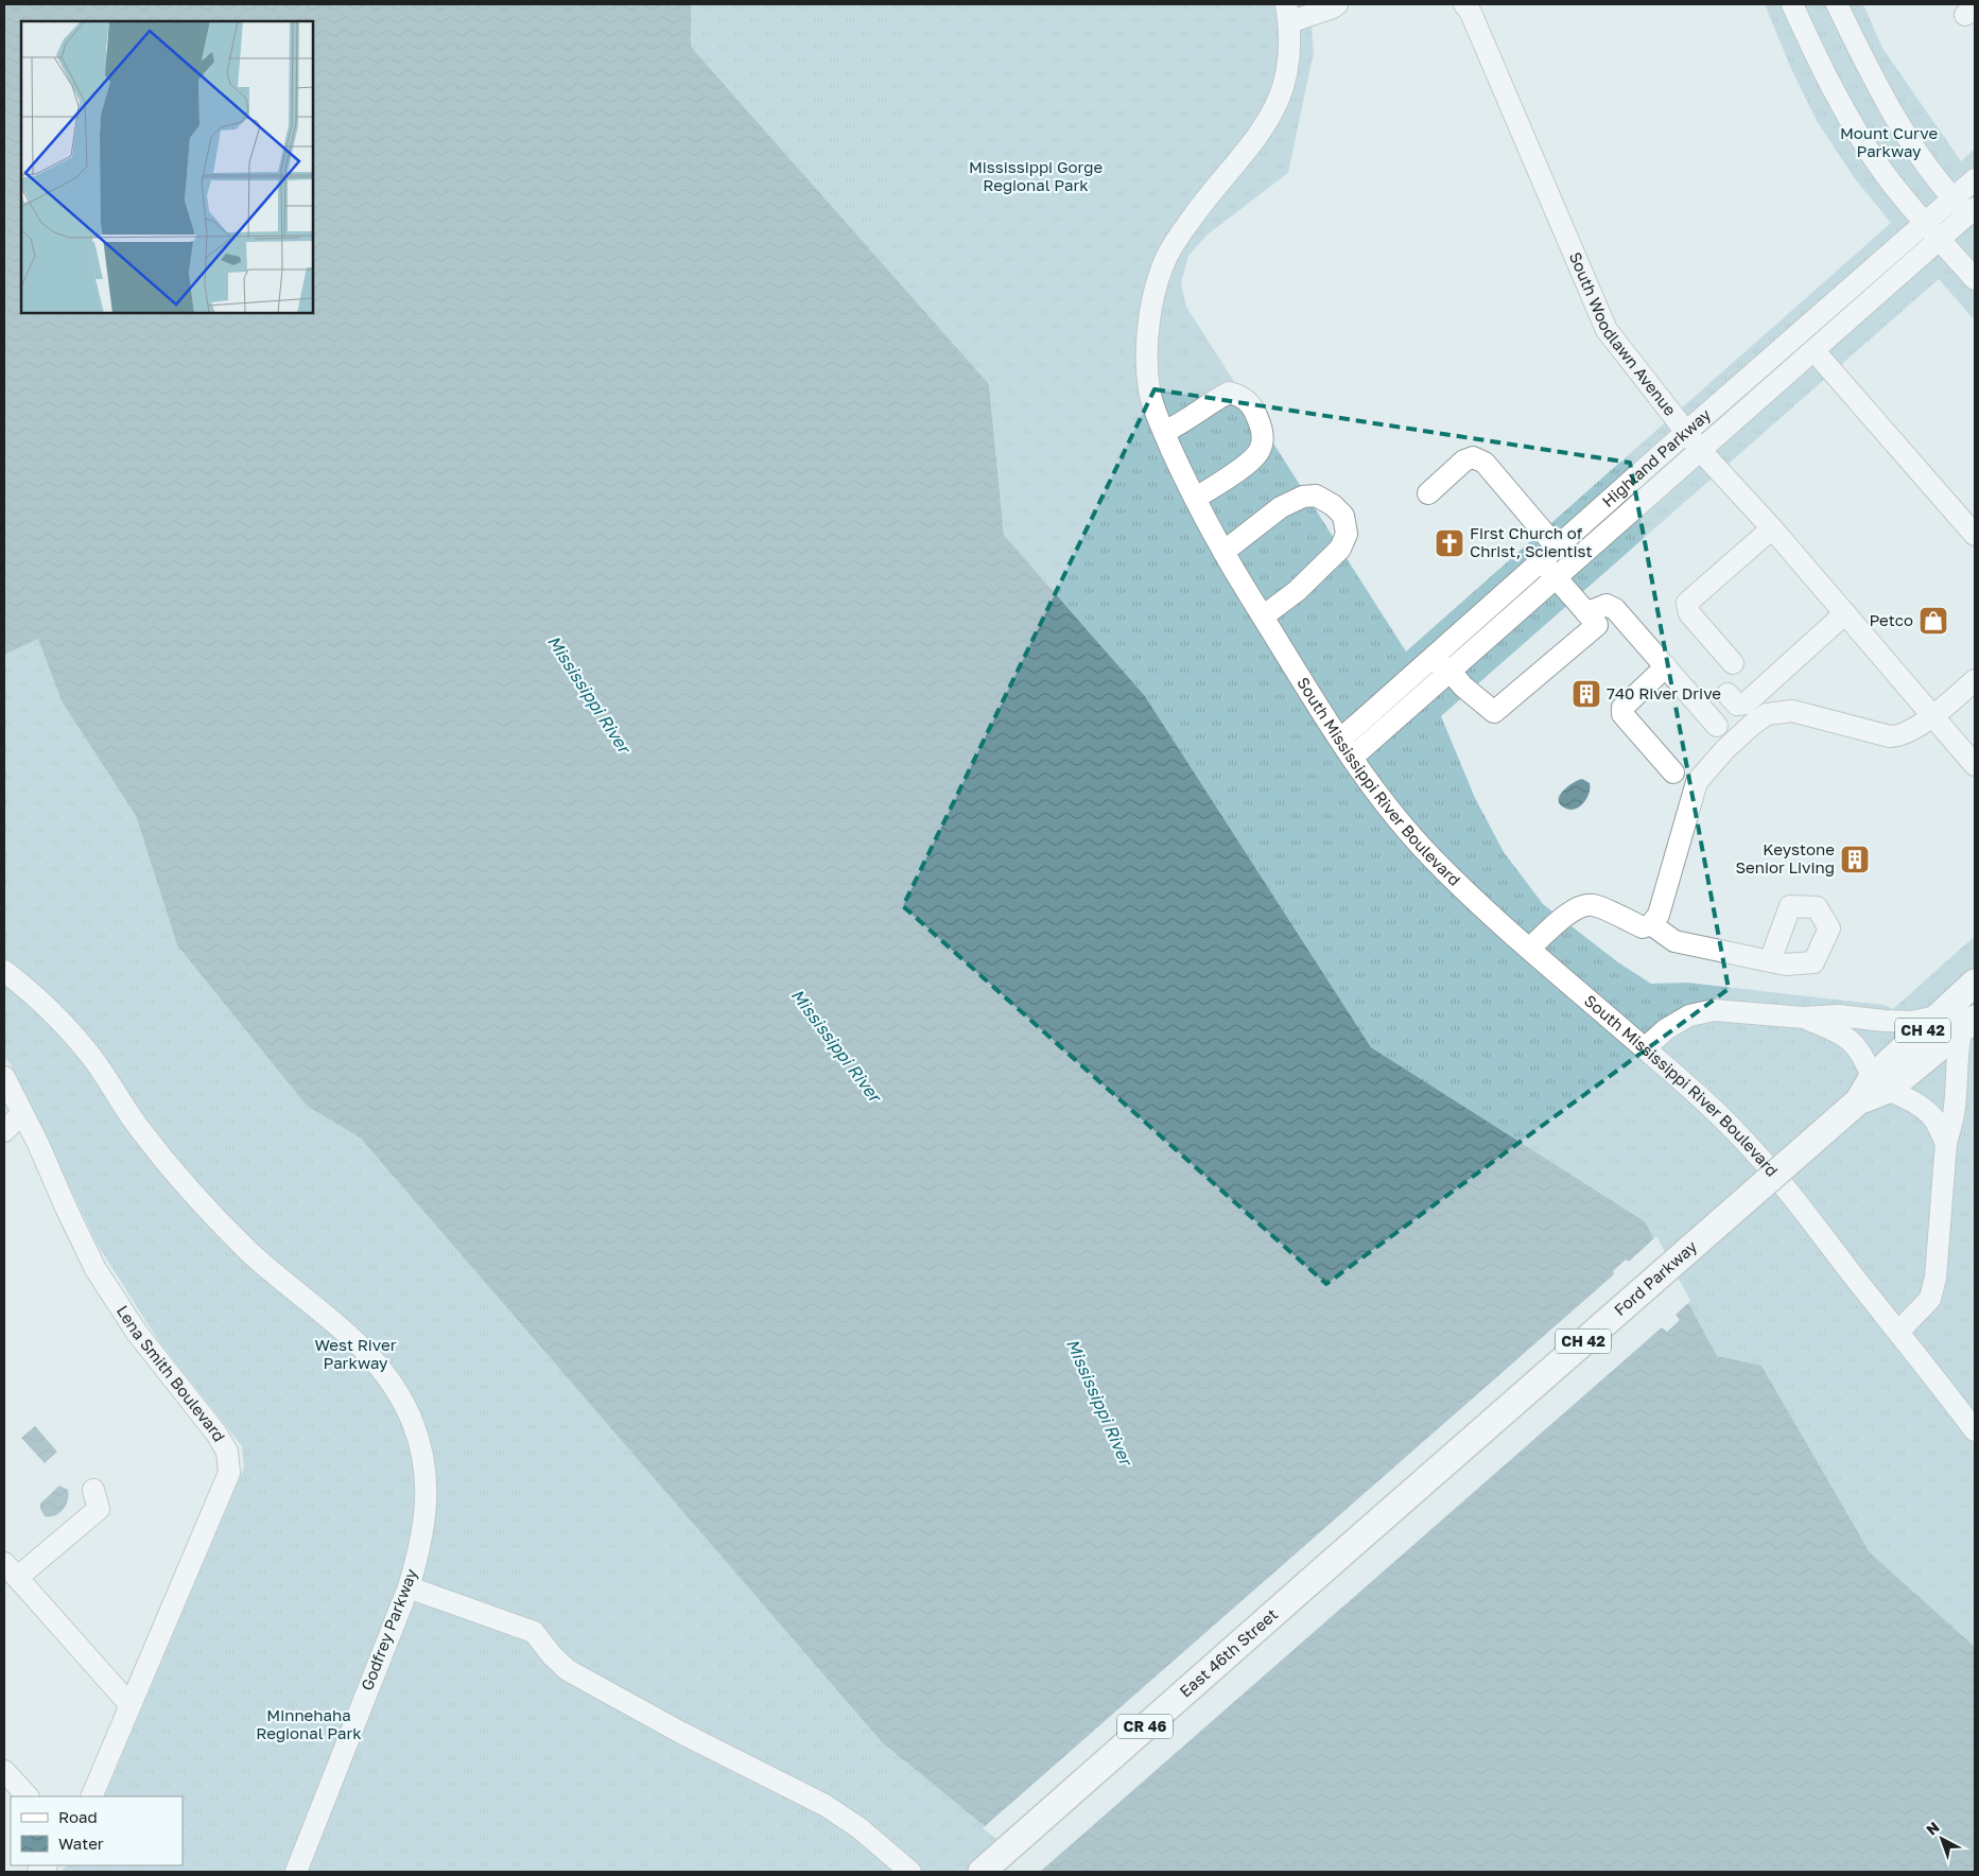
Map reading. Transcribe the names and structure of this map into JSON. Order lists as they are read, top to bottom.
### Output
{
  "streets": {
    "main road": [
      "CH 42",
      "Ford Parkway",
      "East 46th Street",
      "CR 46"
    ],
    "street": [
      "South Woodlawn Avenue",
      "Highland Parkway",
      "South Mississippi River Boulevard",
      "Lena Smith Boulevard",
      "Godfrey Parkway"
    ]
  },
  "crossings": [
    ["South Woodlawn Avenue", "Highland Parkway"],
    ["Highland Parkway", "South Mississippi River Boulevard"],
    ["Ford Parkway", "East 46th Street"]
  ],
  "water": ["Mississippi River"],
  "parks": [
    "Mount Curve Parkway",
    "Mississippi Gorge Regional Park",
    "West River Parkway",
    "Minnehaha Regional Park"
  ],
  "places": {
    "church": ["First Church of Christ, Scientist"],
    "shop": ["Petco"],
    "building": ["740 River Drive", "Keystone Senior Living"]
  },
  "legend": ["Road", "Water"],
  "north": "top left"
}
